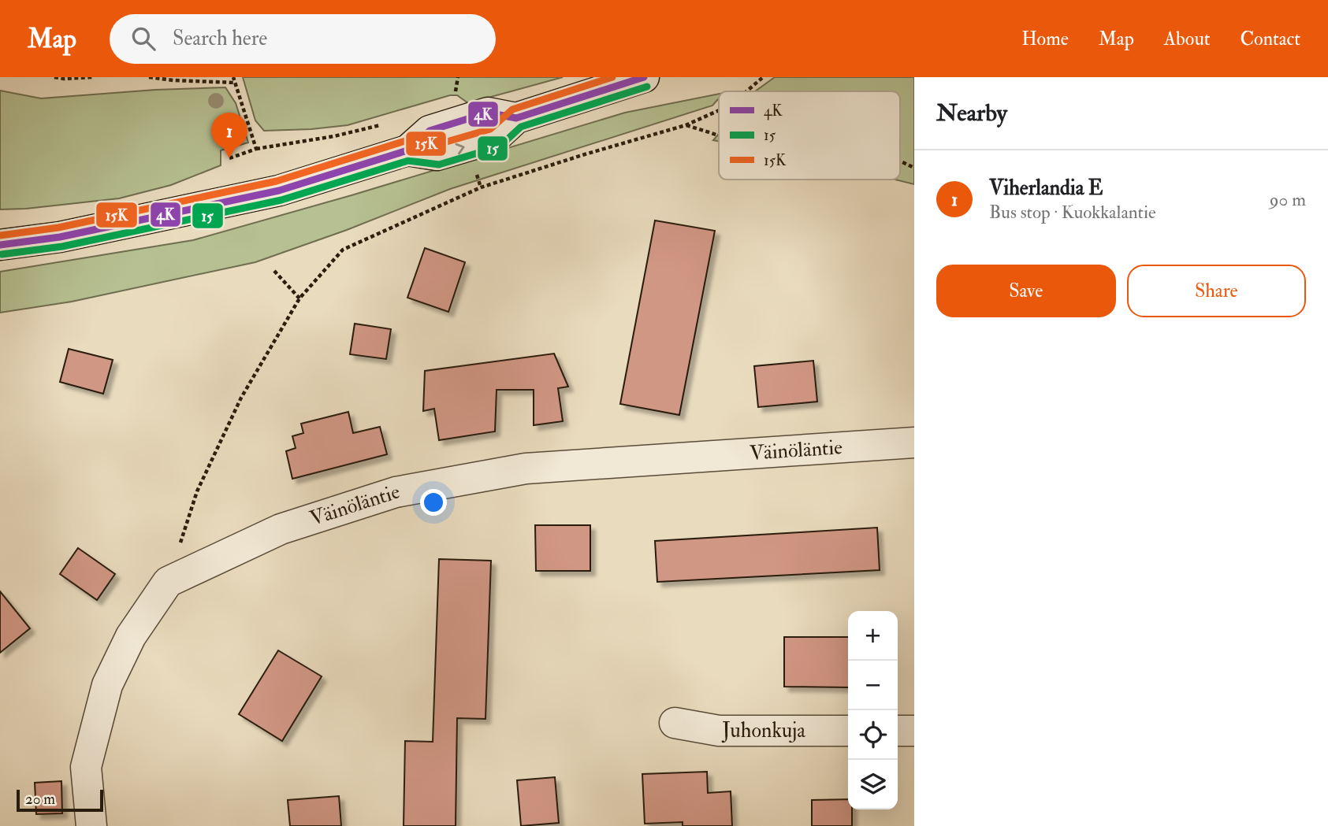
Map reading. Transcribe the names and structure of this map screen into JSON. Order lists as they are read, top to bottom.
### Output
{
  "streets": {
    "street": ["Väinöläntie", "Juhonkuja"]
  },
  "lines": ["transit line 4K", "transit line 15K", "transit line 15"],
  "legend": ["4K", "15", "15K"],
  "scale_bar": "20 m",
  "page": {
    "header": "Map",
    "search": "Search here",
    "nav": [
      "Home",
      "Map",
      "About",
      "Contact"
    ],
    "heading": "Nearby",
    "pins": "1",
    "list": [
      {
        "mark": "1",
        "name": "Viherlandia E",
        "note": "Bus stop · Kuokkalantie",
        "value": "90 m"
      }
    ],
    "buttons": ["Save", "Share"],
    "map_buttons": ["+", "−"],
    "scale": "20 m"
  }
}
